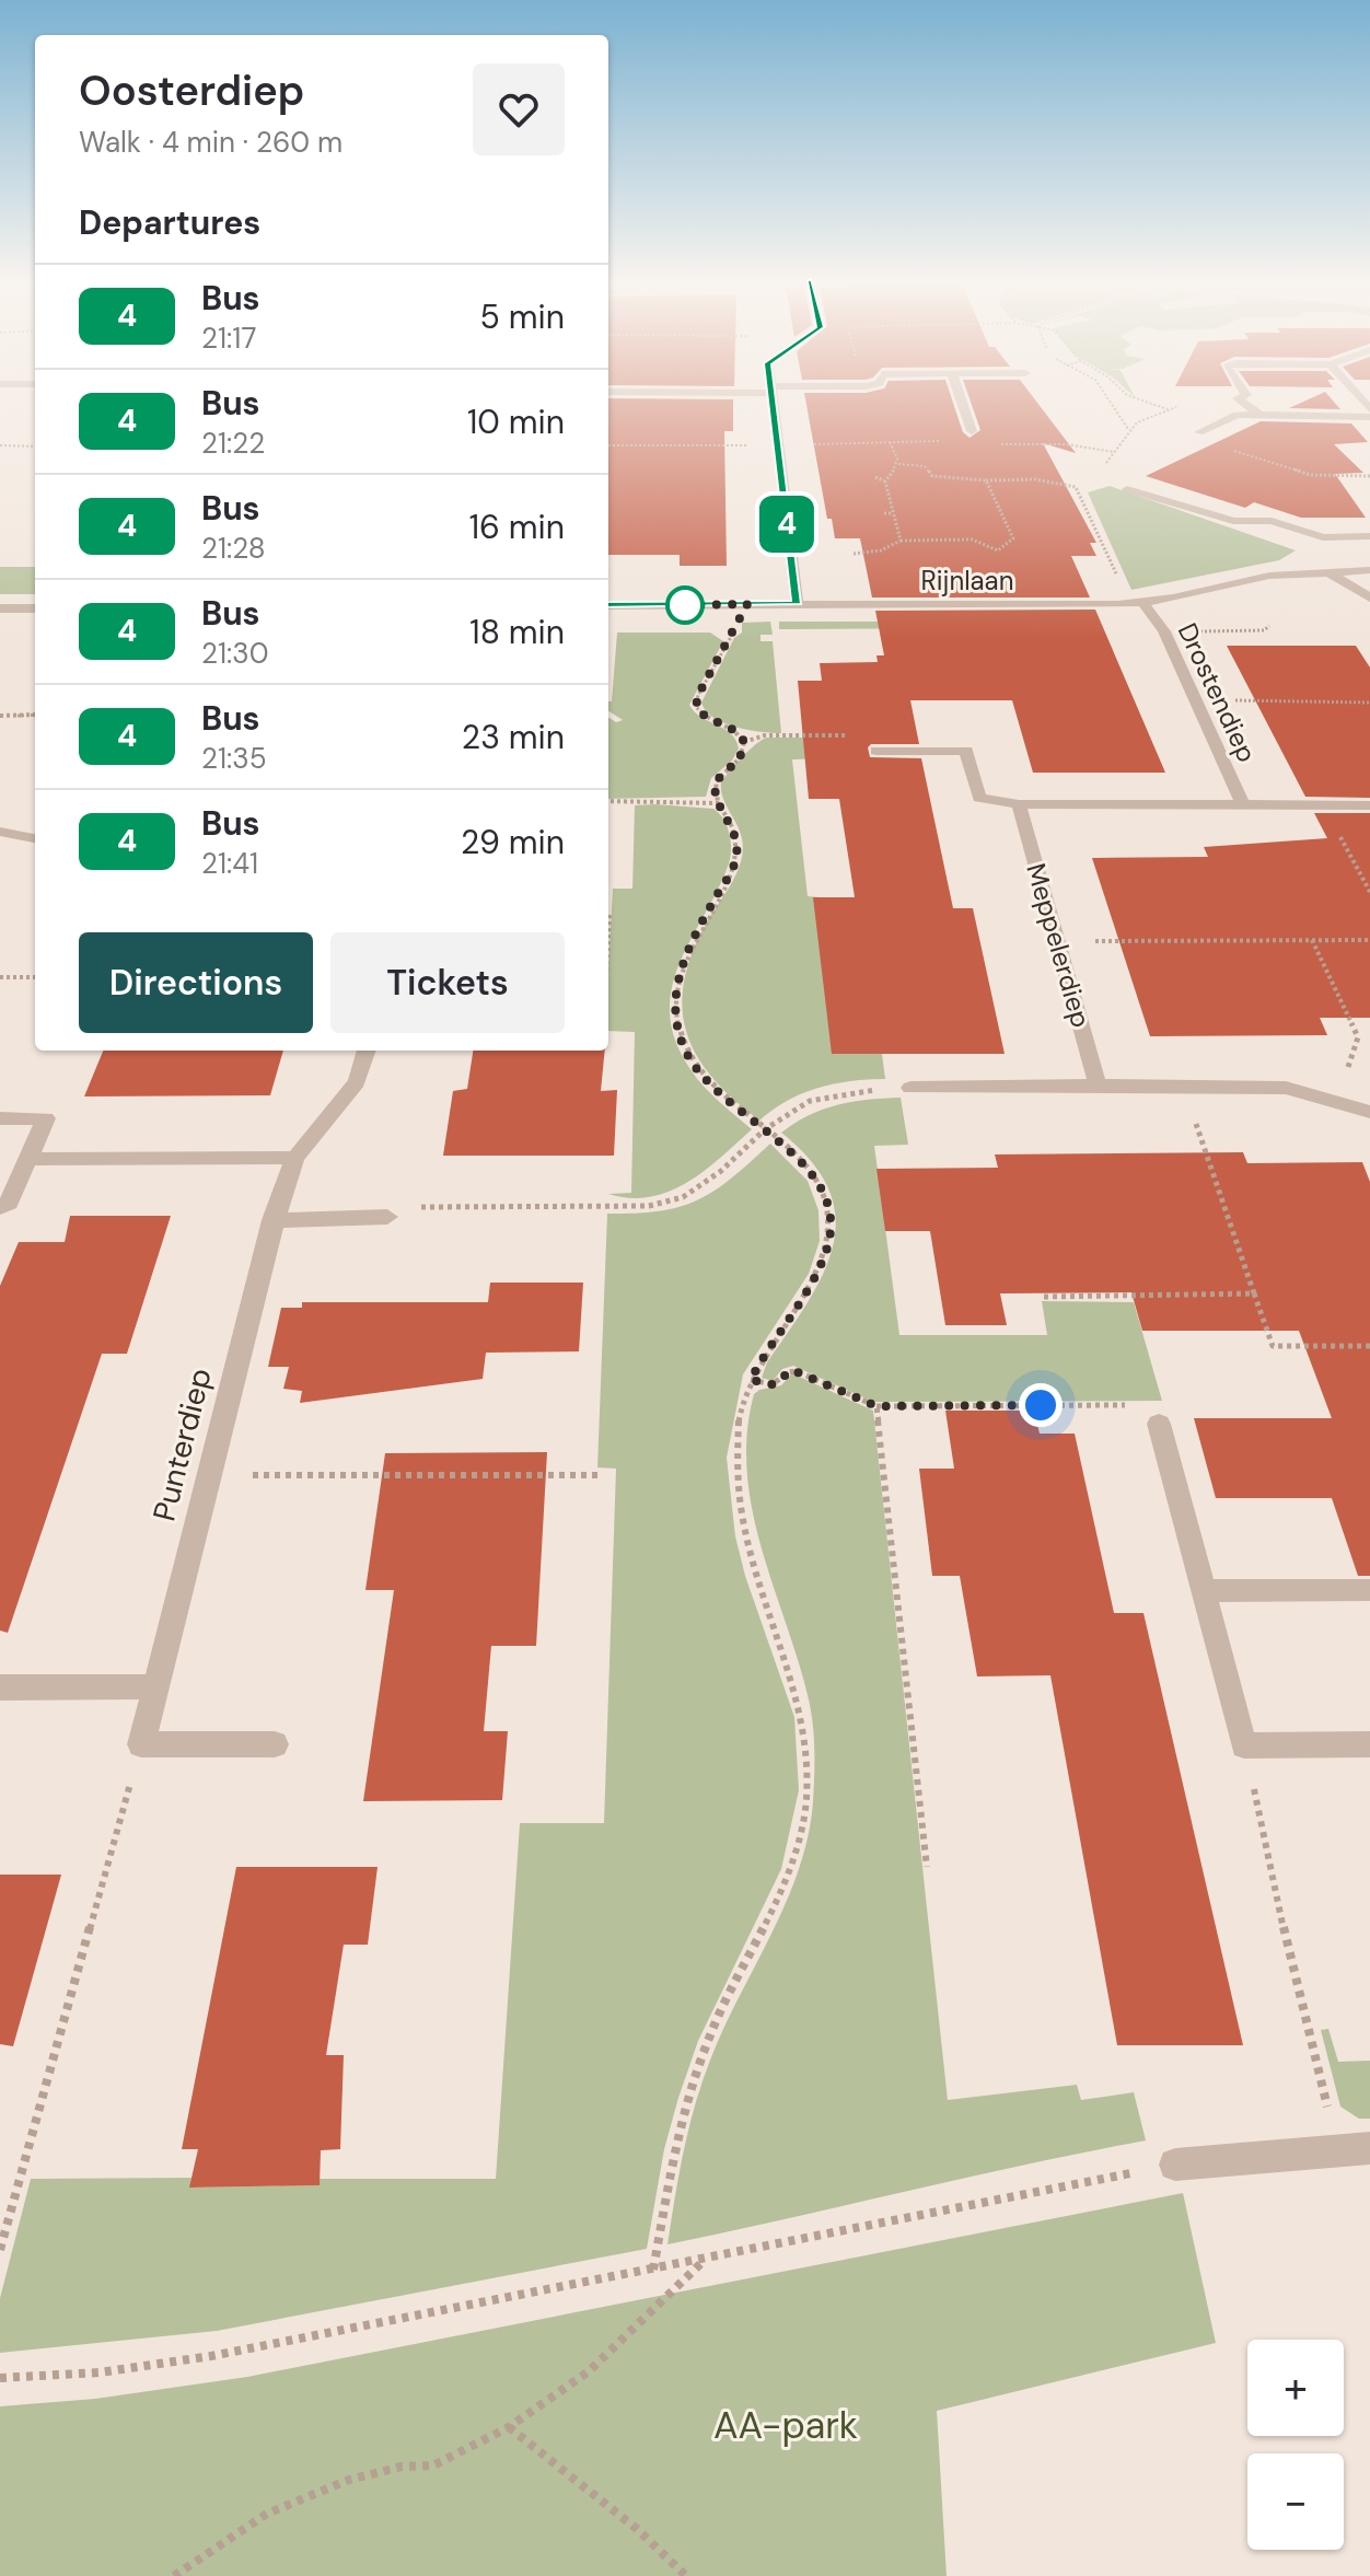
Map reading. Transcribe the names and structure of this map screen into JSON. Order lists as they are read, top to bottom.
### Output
{
  "streets": {
    "street": [
      "Rijnlaan",
      "Drostendiep",
      "Meppelerdiep",
      "Punterdiep"
    ]
  },
  "crossings": [
    ["Rijnlaan", "Drostendiep"]
  ],
  "parks": ["AA-park"],
  "lines": ["bus line 4"],
  "page": {
    "on_map": "4",
    "heading": [
      ["Oosterdiep", "Walk · 4 min · 260 m"],
      "Departures"
    ],
    "list": [
      {
        "mark": "4",
        "name": "Bus",
        "note": "21:17",
        "value": "5 min"
      },
      {
        "mark": "4",
        "name": "Bus",
        "note": "21:22",
        "value": "10 min"
      },
      {
        "mark": "4",
        "name": "Bus",
        "note": "21:28",
        "value": "16 min"
      },
      {
        "mark": "4",
        "name": "Bus",
        "note": "21:30",
        "value": "18 min"
      },
      {
        "mark": "4",
        "name": "Bus",
        "note": "21:35",
        "value": "23 min"
      },
      {
        "mark": "4",
        "name": "Bus",
        "note": "21:41",
        "value": "29 min"
      }
    ],
    "buttons": ["Directions", "Tickets"],
    "map_buttons": ["+", "−"]
  }
}
